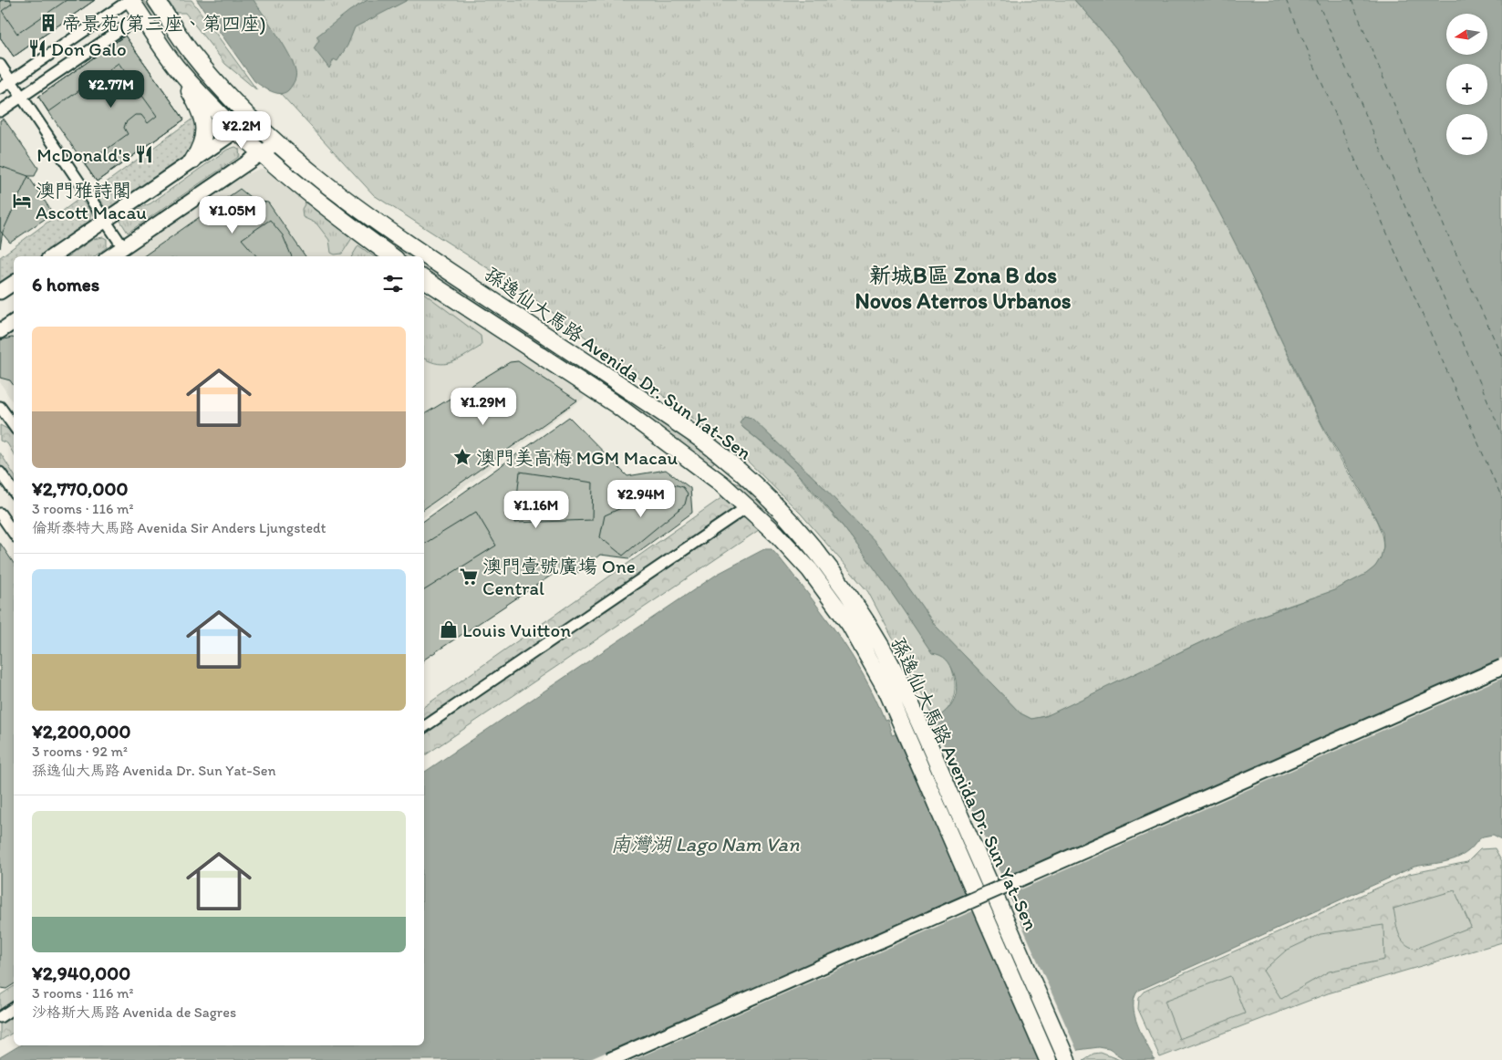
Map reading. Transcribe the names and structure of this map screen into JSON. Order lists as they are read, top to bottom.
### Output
{
  "streets": {
    "main road": ["孫逸仙大馬路 Avenida Dr. Sun Yat-Sen"]
  },
  "districts": ["新城B區 Zona B dos Novos Aterros Urbanos"],
  "water": ["南灣湖 Lago Nam Van"],
  "places": {
    "building": ["帝景苑(第三座、第四座)"],
    "restaurant": ["Don Galo", "McDonald's"],
    "hotel": ["澳門雅詩閣 Ascott Macau"],
    "place": ["澳門美高梅 MGM Macau"],
    "supermarket": ["澳門壹號廣塲 One Central"],
    "shop": ["Louis Vuitton"]
  },
  "north": "left",
  "page": {
    "map_buttons": ["+", "−"],
    "price": [
      "¥2.77M",
      "¥2.2M",
      "¥1.05M",
      "¥1.29M",
      "¥2.94M",
      "¥1.16M"
    ],
    "heading": "6 homes",
    "list": [
      {
        "name": "¥2,770,000",
        "note": "3 rooms · 116 m² · 倫斯泰特大馬路 Avenida Sir Anders Ljungstedt"
      },
      {
        "name": "¥2,200,000",
        "note": "3 rooms · 92 m² · 孫逸仙大馬路 Avenida Dr. Sun Yat-Sen"
      },
      {
        "name": "¥2,940,000",
        "note": "3 rooms · 116 m² · 沙格斯大馬路 Avenida de Sagres"
      }
    ]
  }
}
